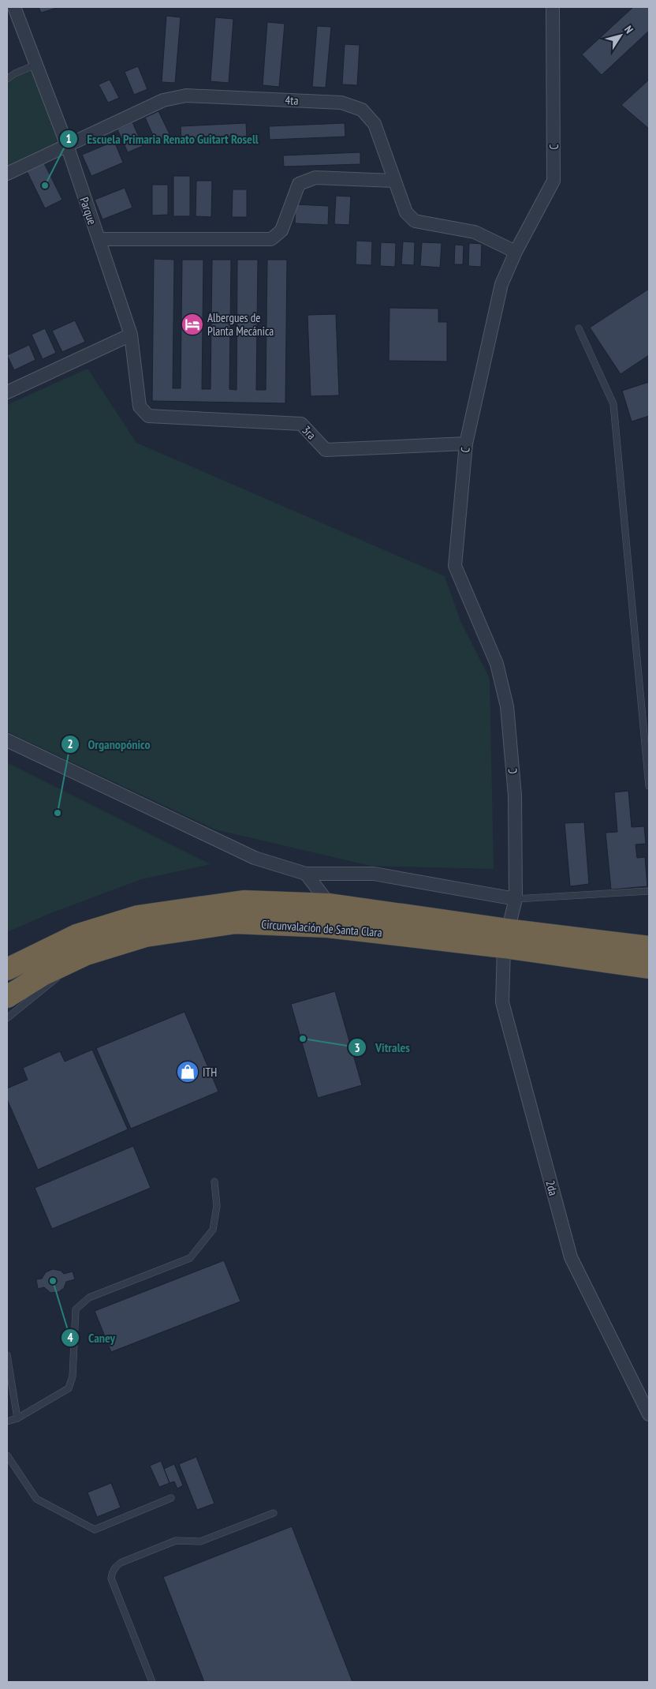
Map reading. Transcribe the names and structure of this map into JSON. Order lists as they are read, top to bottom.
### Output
{
  "streets": {
    "highway": ["Circunvalación de Santa Clara"],
    "street": [
      "4ta",
      "C",
      "Parque",
      "3ra",
      "2da"
    ]
  },
  "crossings": [
    ["4ta", "C"],
    ["4ta", "Parque"],
    ["C", "3ra"],
    ["C", "Circunvalación de Santa Clara"],
    ["C", "2da"],
    ["Parque", "3ra"],
    ["Circunvalación de Santa Clara", "2da"]
  ],
  "places": {
    "other": [
      "Escuela Primaria Renato Guitart Rosell",
      "Organopónico",
      "Vitrales",
      "Caney"
    ],
    "hotel": ["Albergues de Planta Mecánica"],
    "shop": ["ITH"]
  },
  "north": "top right"
}
